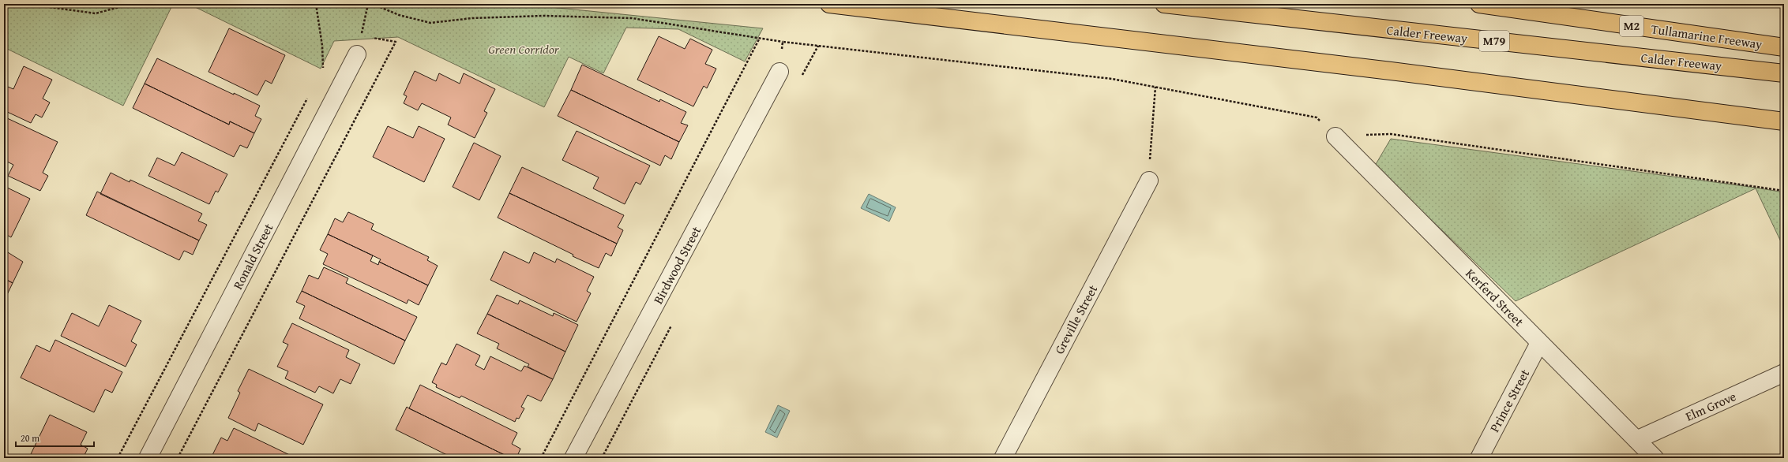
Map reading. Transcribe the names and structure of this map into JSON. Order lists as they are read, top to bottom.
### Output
{
  "streets": {
    "highway": [
      "M2",
      "Calder Freeway",
      "Tullamarine Freeway",
      "M79"
    ],
    "street": [
      "Ronald Street",
      "Birdwood Street",
      "Kerferd Street",
      "Greville Street",
      "Prince Street",
      "Elm Grove"
    ]
  },
  "crossings": [
    ["Kerferd Street", "Prince Street"],
    ["Kerferd Street", "Elm Grove"]
  ],
  "parks": ["Green Corridor"],
  "scale_bar": "20 m"
}
